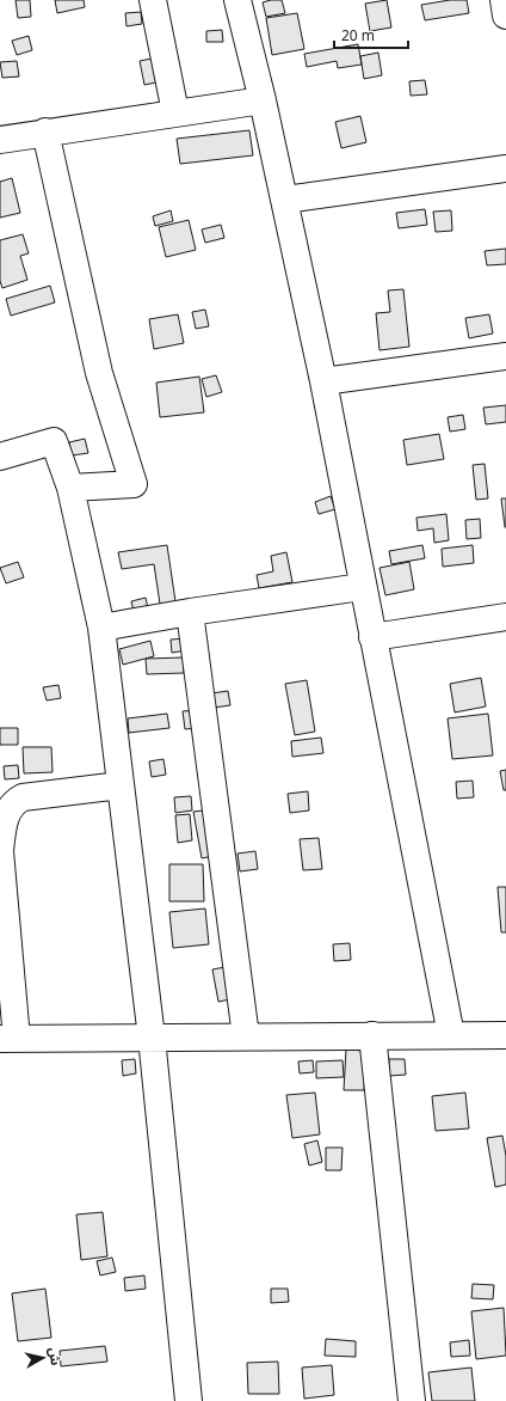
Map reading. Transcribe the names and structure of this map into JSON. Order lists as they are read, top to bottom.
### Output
{
  "scale_bar": "20 m",
  "north": "right"
}
